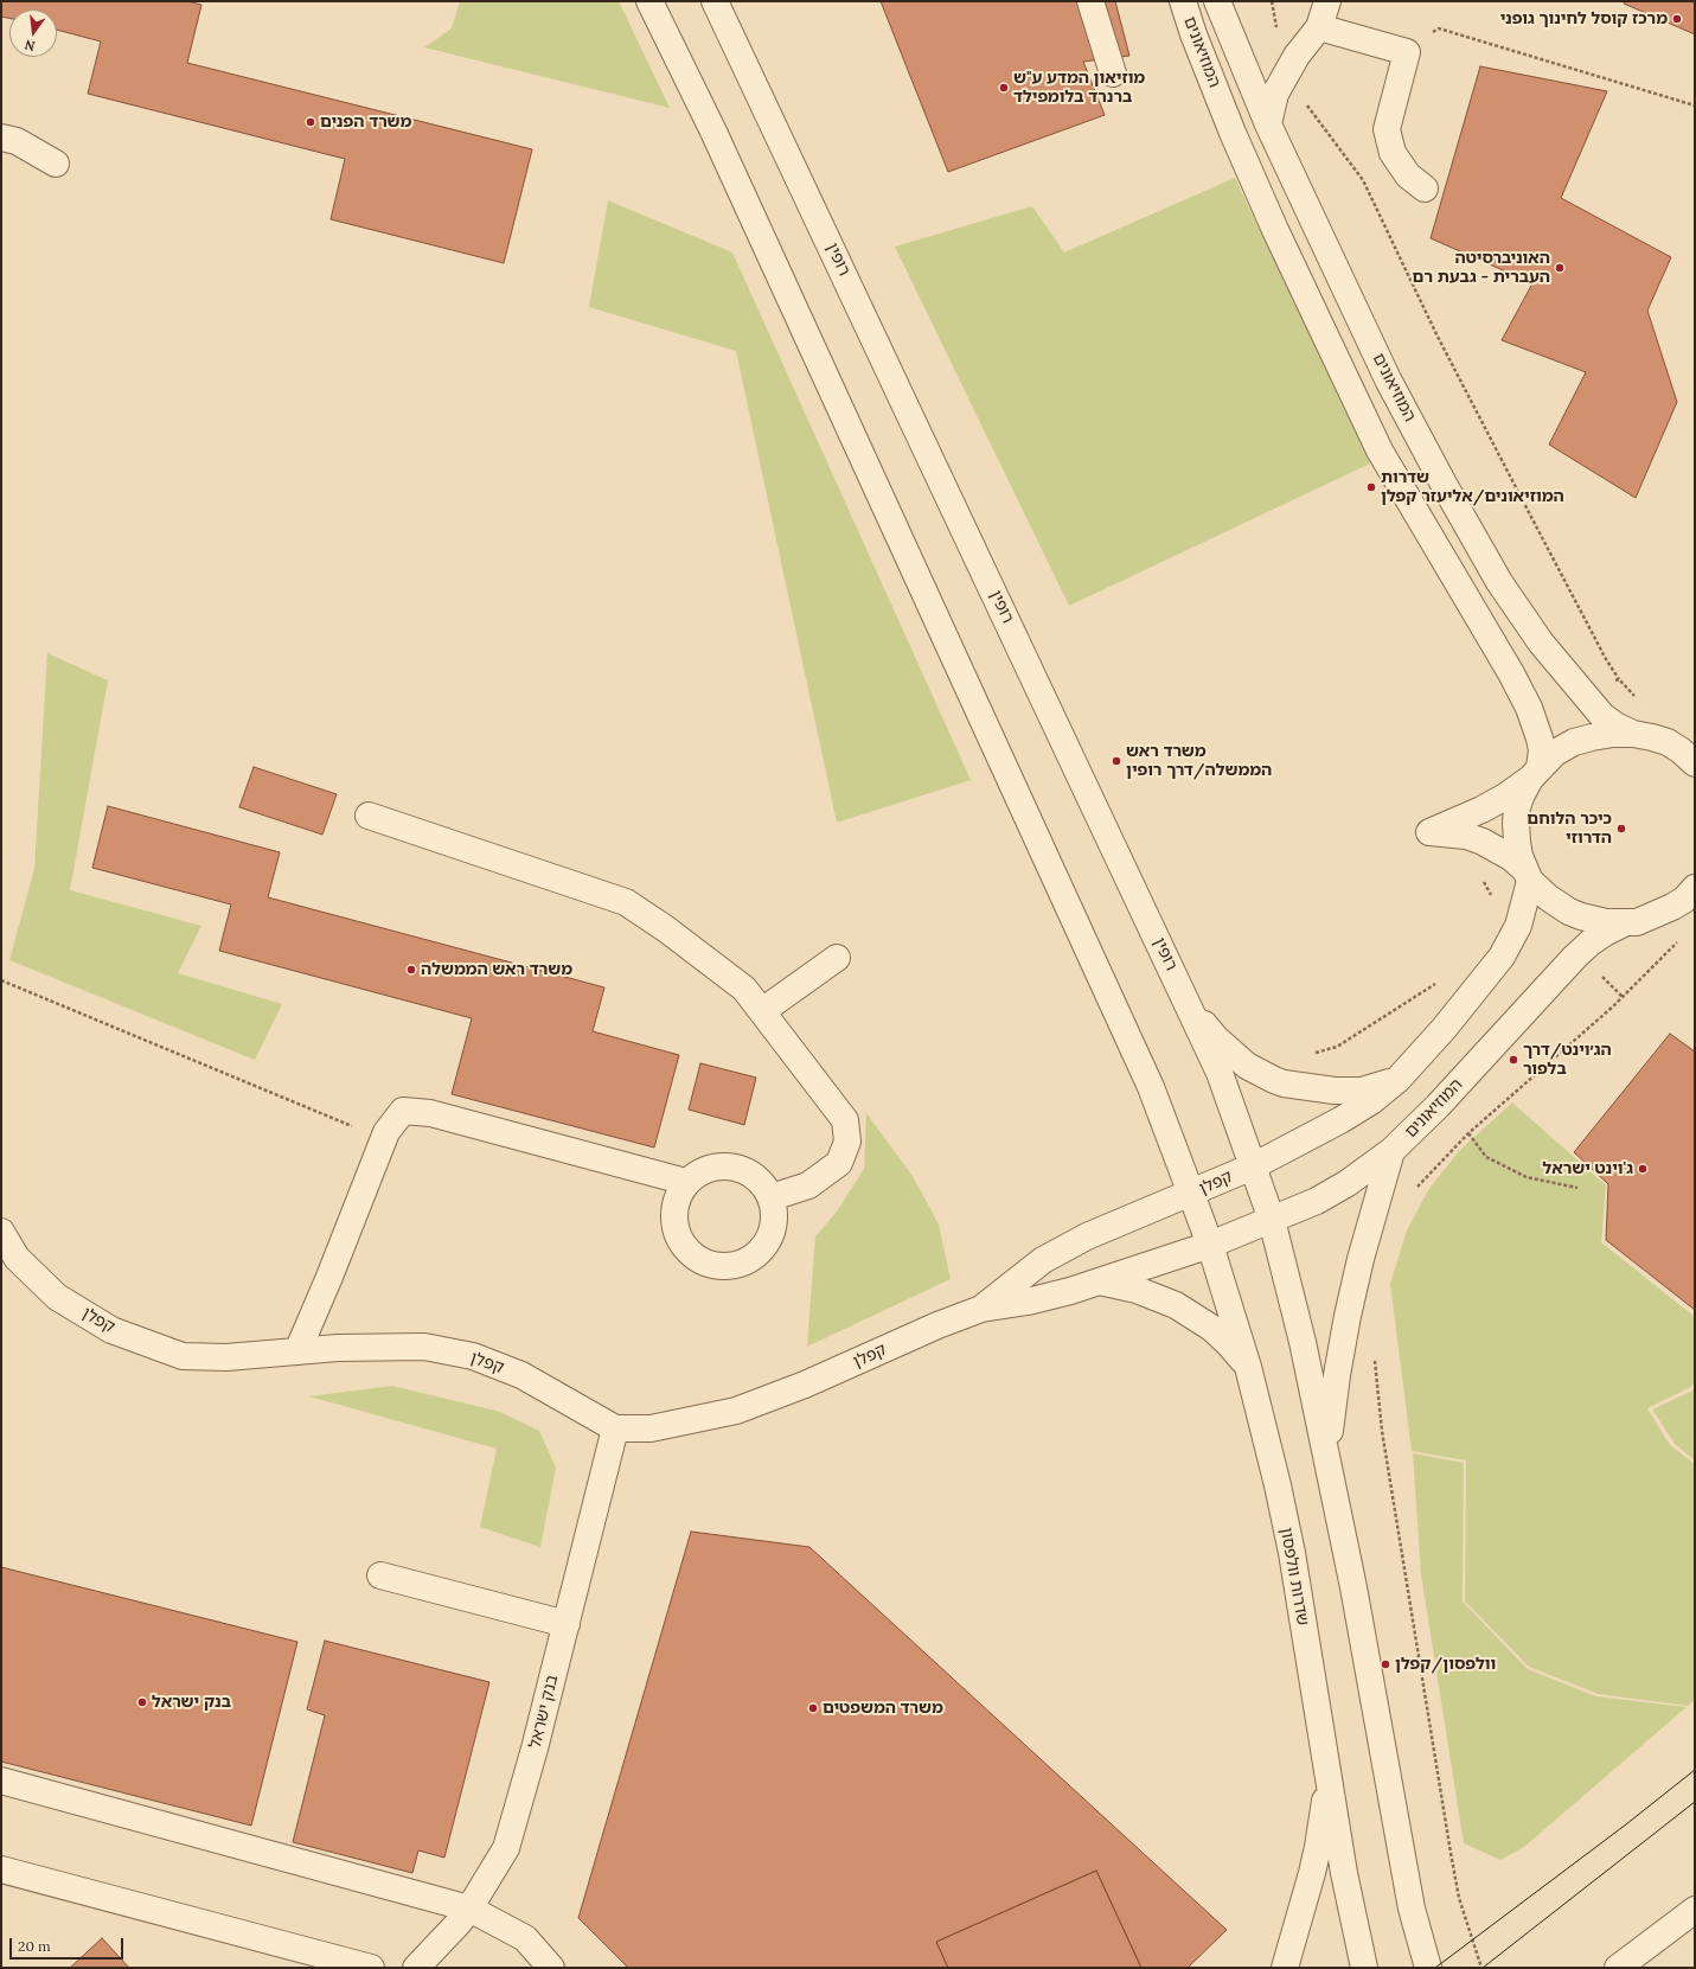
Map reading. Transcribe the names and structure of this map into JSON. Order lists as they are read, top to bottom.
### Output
{
  "streets": {
    "street": [
      "המוזיאונים",
      "רופין",
      "קפלן",
      "שדרות וולפסון",
      "בנק ישראל"
    ]
  },
  "crossings": [
    ["המוזיאונים", "רופין"],
    ["המוזיאונים", "קפלן"],
    ["המוזיאונים", "שדרות וולפסון"],
    ["רופין", "קפלן"],
    ["קפלן", "שדרות וולפסון"],
    ["קפלן", "בנק ישראל"]
  ],
  "places": [
    "מרכז קוסל לחינוך גופני",
    "מוזיאון המדע ע\"ש ברנרד בלומפילד",
    "משרד הפנים",
    "האוניברסיטה העברית - גבעת רם",
    "שדרות המוזיאונים/אליעזר קפלן",
    "משרד ראש הממשלה/דרך רופין",
    "כיכר הלוחם הדרוזי",
    "משרד ראש הממשלה",
    "הג׳וינט/דרך בלפור",
    "ג'וינט ישראל",
    "וולפסון/קפלן",
    "בנק ישראל",
    "משרד המשפטים"
  ],
  "scale_bar": "20 m",
  "north": "bottom"
}
